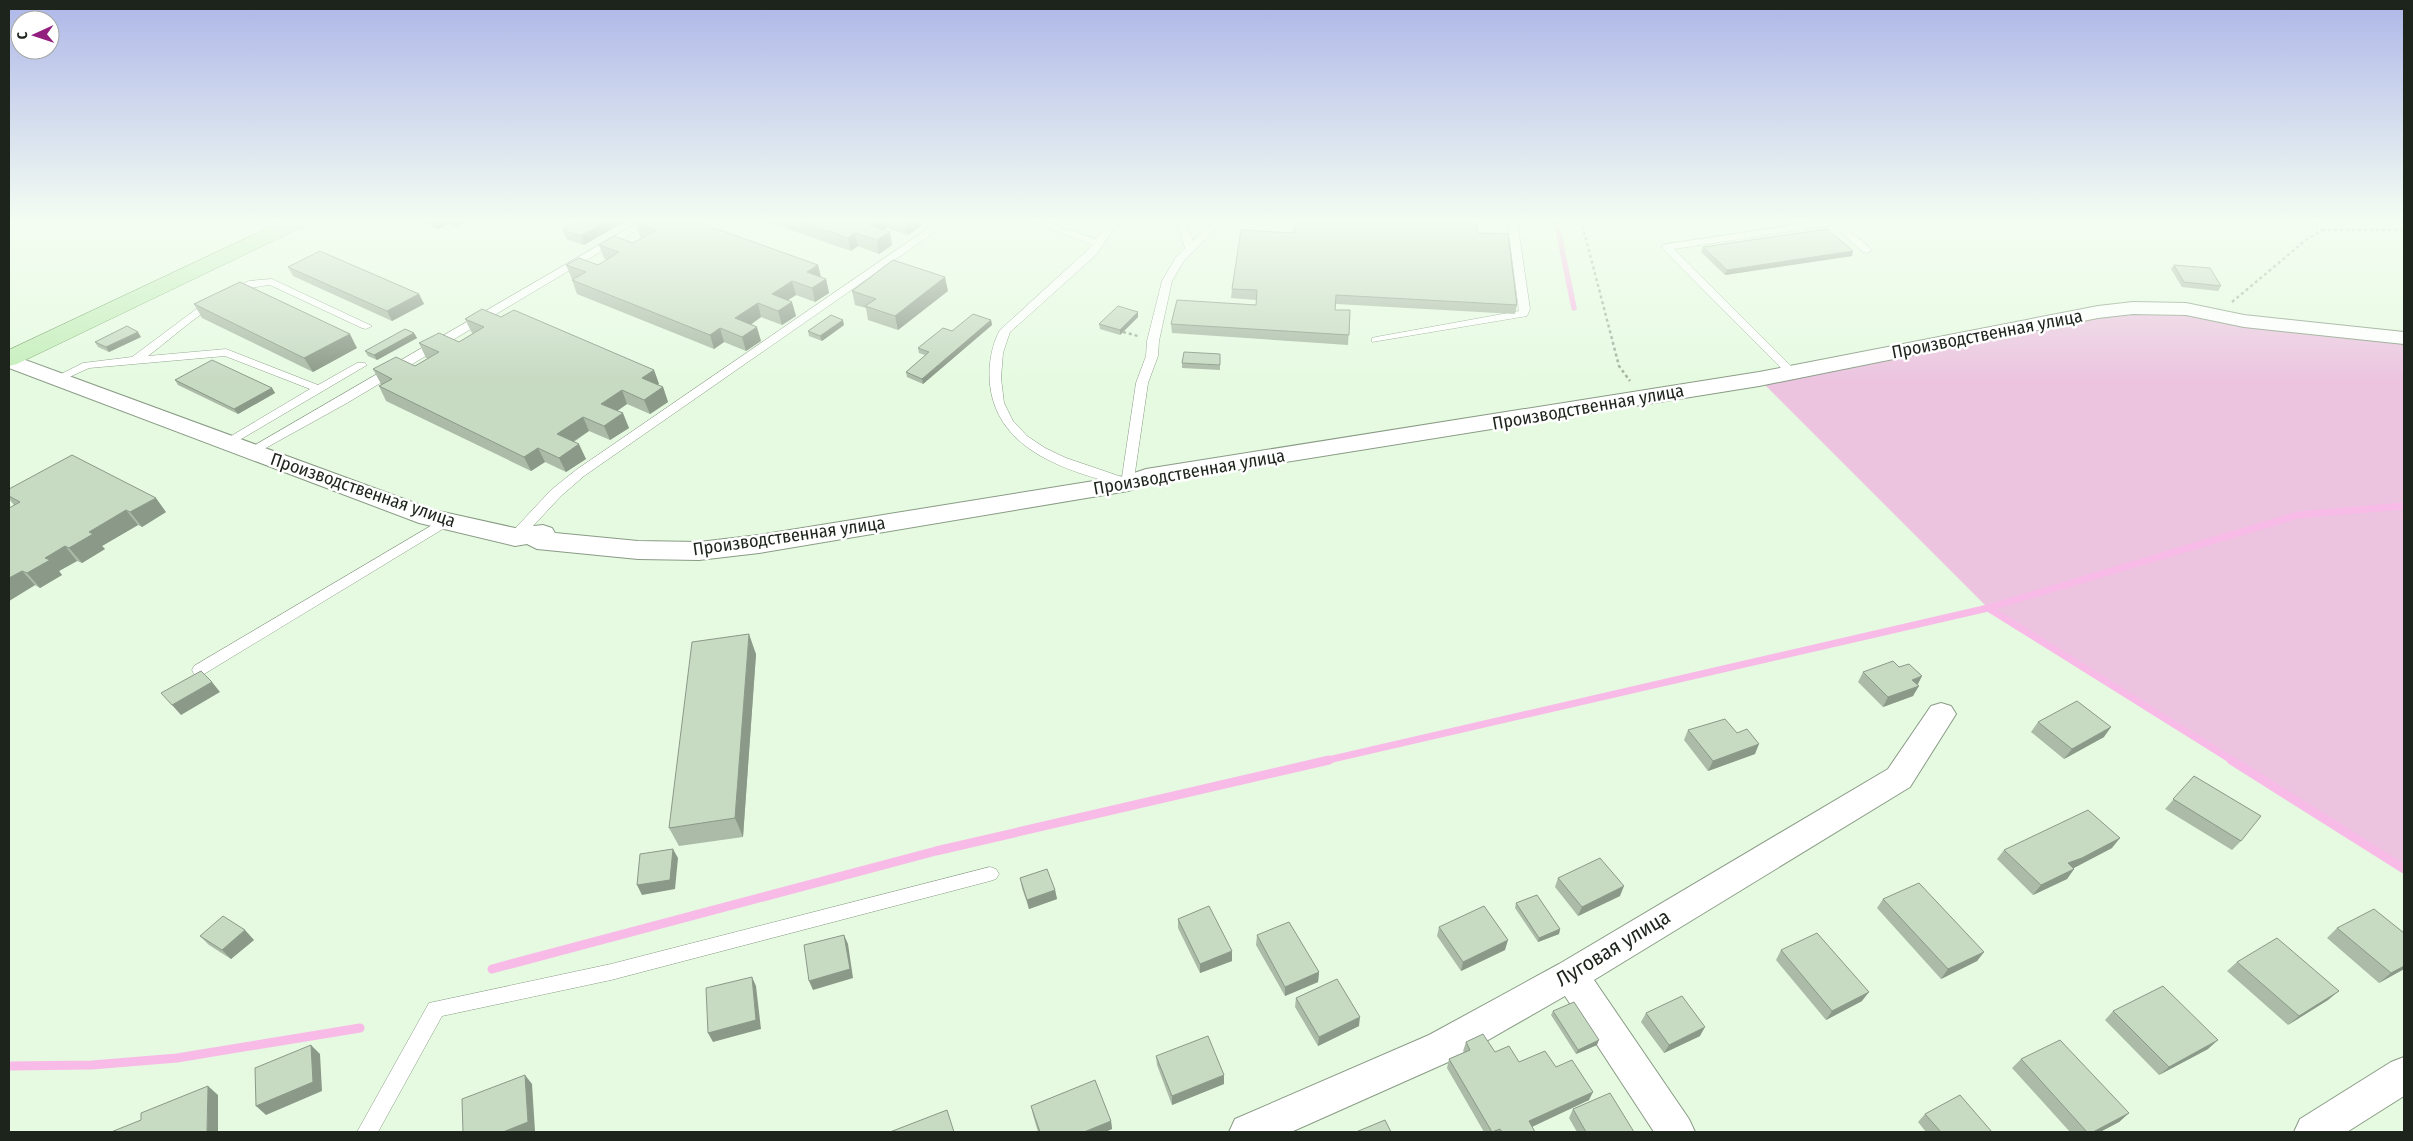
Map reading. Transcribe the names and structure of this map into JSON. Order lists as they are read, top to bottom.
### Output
{
  "streets": {
    "street": ["Производственная улица", "Луговая улица"]
  },
  "north": "left"
}
